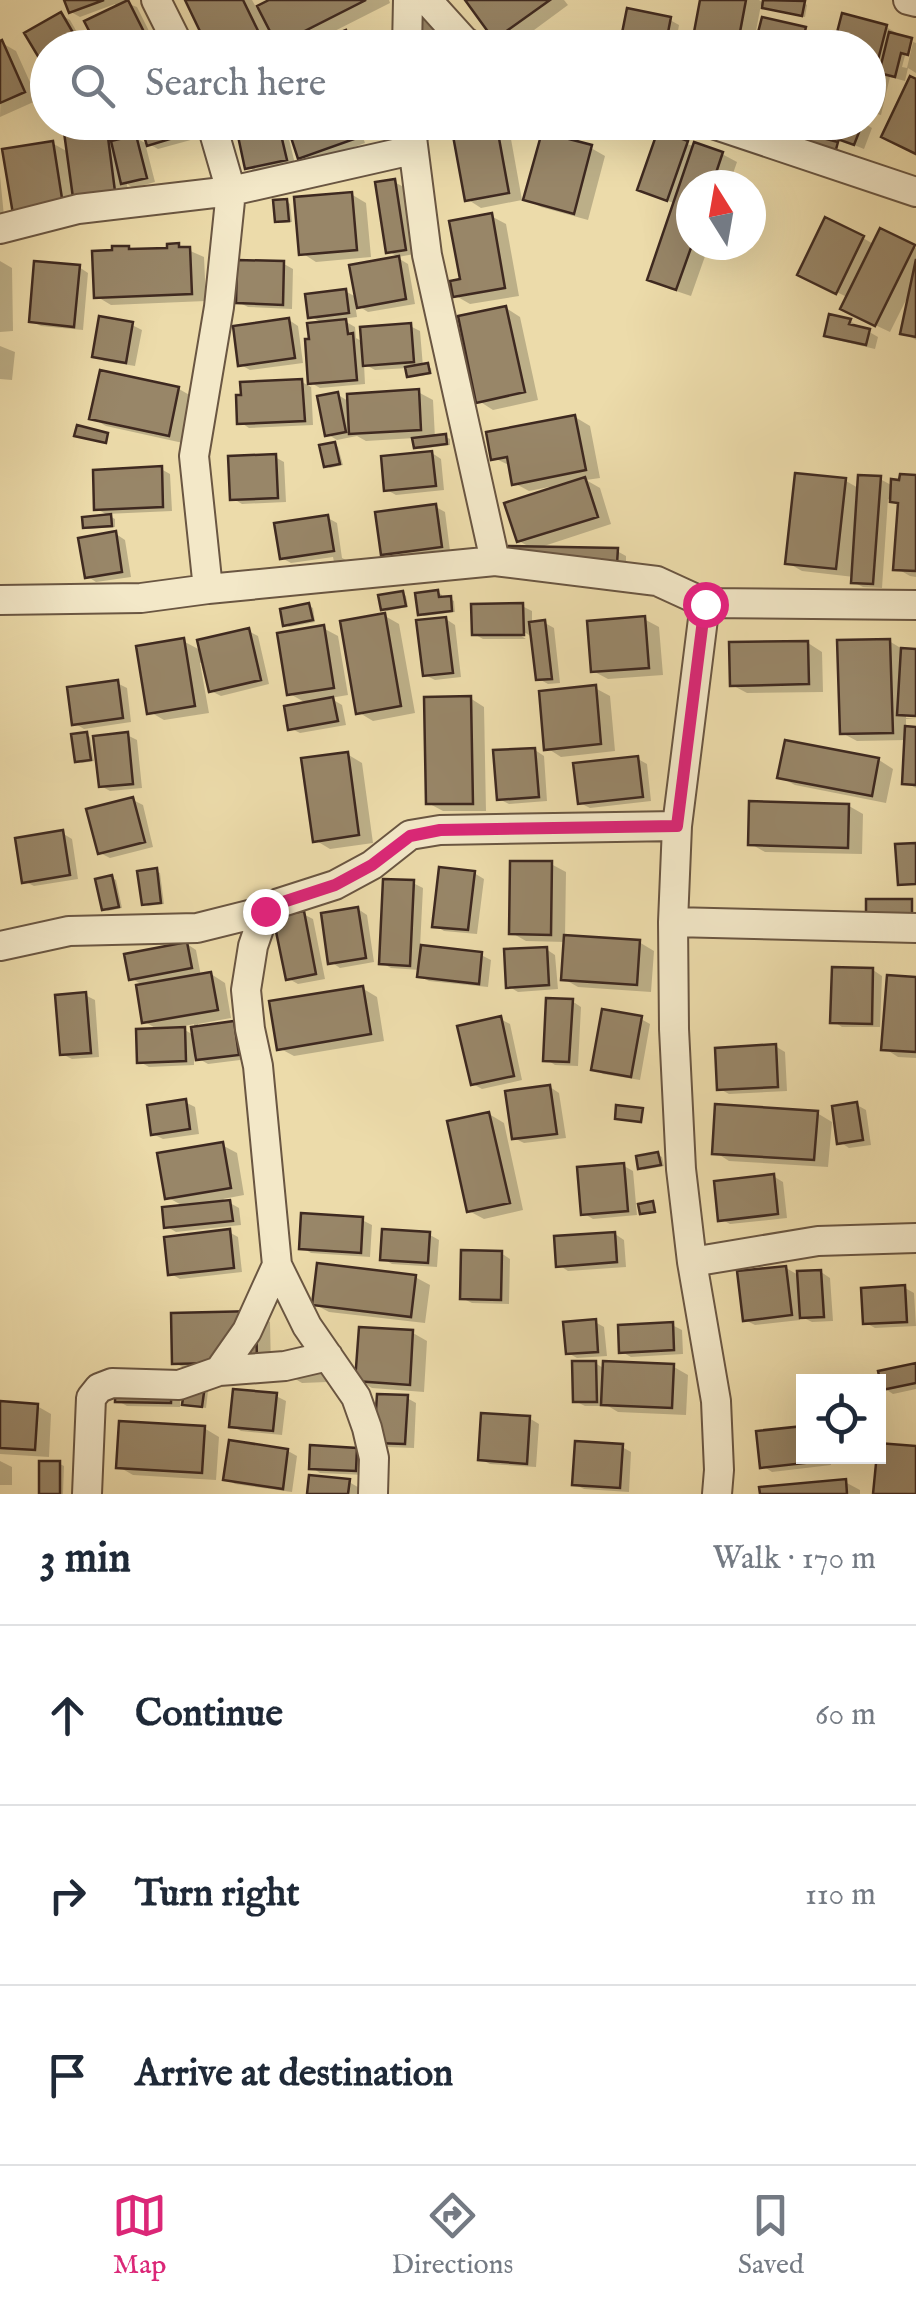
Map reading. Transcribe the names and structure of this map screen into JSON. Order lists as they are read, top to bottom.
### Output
{
  "north": "top",
  "page": {
    "search": "Search here",
    "heading": ["3 min", "Walk · 170 m"],
    "list": [
      ["Continue", "60 m"],
      ["Turn right", "110 m"],
      "Arrive at destination"
    ],
    "nav": ["Map", "Directions", "Saved"]
  }
}
